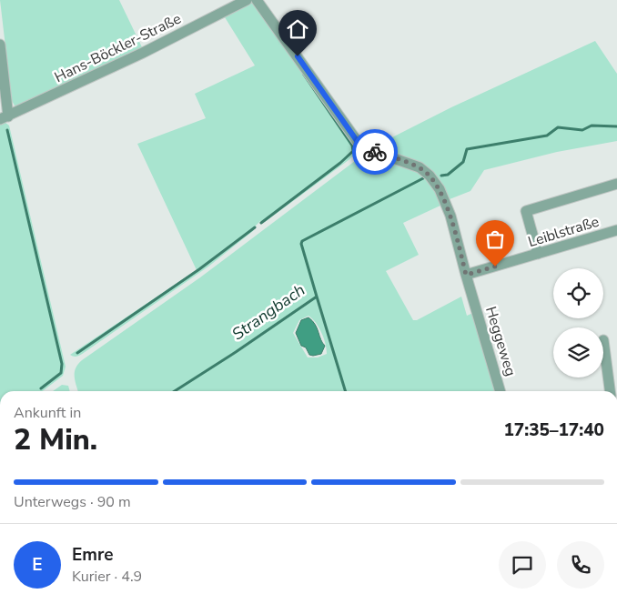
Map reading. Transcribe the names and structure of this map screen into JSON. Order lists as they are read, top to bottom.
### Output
{
  "streets": {
    "street": ["Hans-Böckler-Straße", "Leiblstraße", "Heggeweg"]
  },
  "crossings": [
    ["Leiblstraße", "Heggeweg"]
  ],
  "water": ["Strangbach"],
  "page": {
    "heading": ["2 Min.", "Ankunft in", "17:35–17:40"],
    "panel": ["Emre", "Kurier · 4.9"],
    "bar": "Unterwegs · 90 m",
    "round": "E"
  }
}
